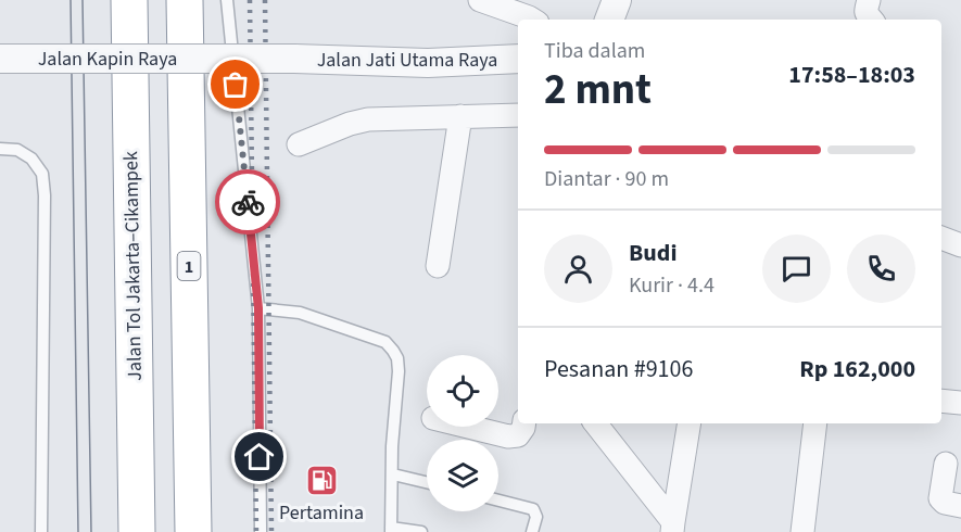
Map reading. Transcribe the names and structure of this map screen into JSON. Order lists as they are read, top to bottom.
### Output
{
  "streets": {
    "highway": ["Jalan Tol Jakarta–Cikampek", "1"],
    "street": ["Jalan Kapin Raya", "Jalan Jati Utama Raya"]
  },
  "crossings": [
    ["Jalan Kapin Raya", "Jalan Jati Utama Raya"]
  ],
  "places": {
    "fuel station": ["Pertamina"]
  },
  "page": {
    "heading": ["2 mnt", "Tiba dalam", "17:58–18:03"],
    "panel": [
      "Budi",
      "Kurir · 4.4",
      "Pesanan #9106",
      "Rp 162,000"
    ],
    "bar": "Diantar · 90 m"
  }
}
